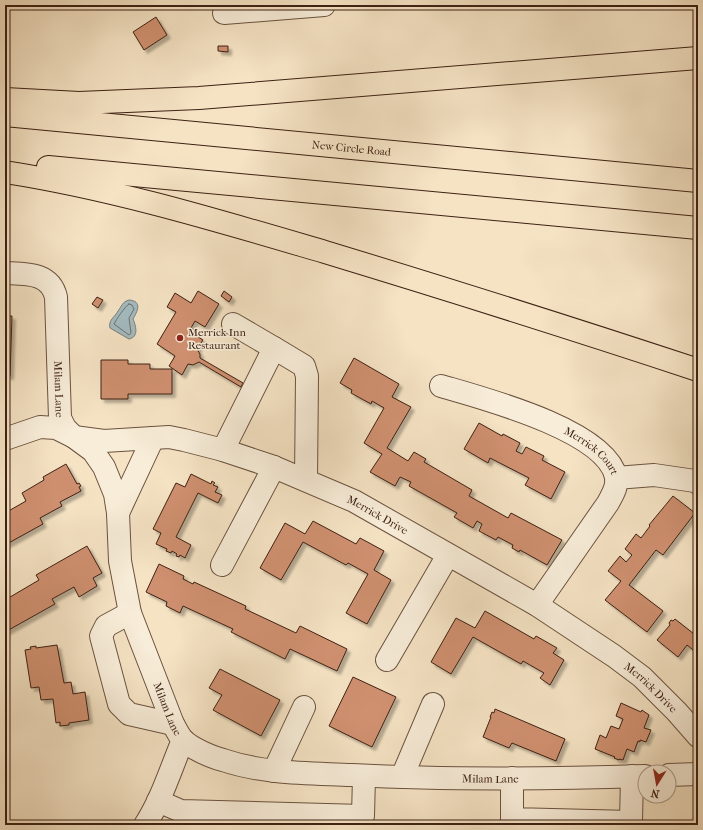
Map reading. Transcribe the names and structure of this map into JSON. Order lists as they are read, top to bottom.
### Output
{
  "streets": {
    "highway": ["New Circle Road"],
    "street": ["Milam Lane", "Merrick Court", "Merrick Drive"]
  },
  "crossings": [
    ["Milam Lane", "Merrick Drive"],
    ["Merrick Court", "Merrick Drive"]
  ],
  "places": ["Merrick Inn Restaurant"],
  "north": "bottom"
}
